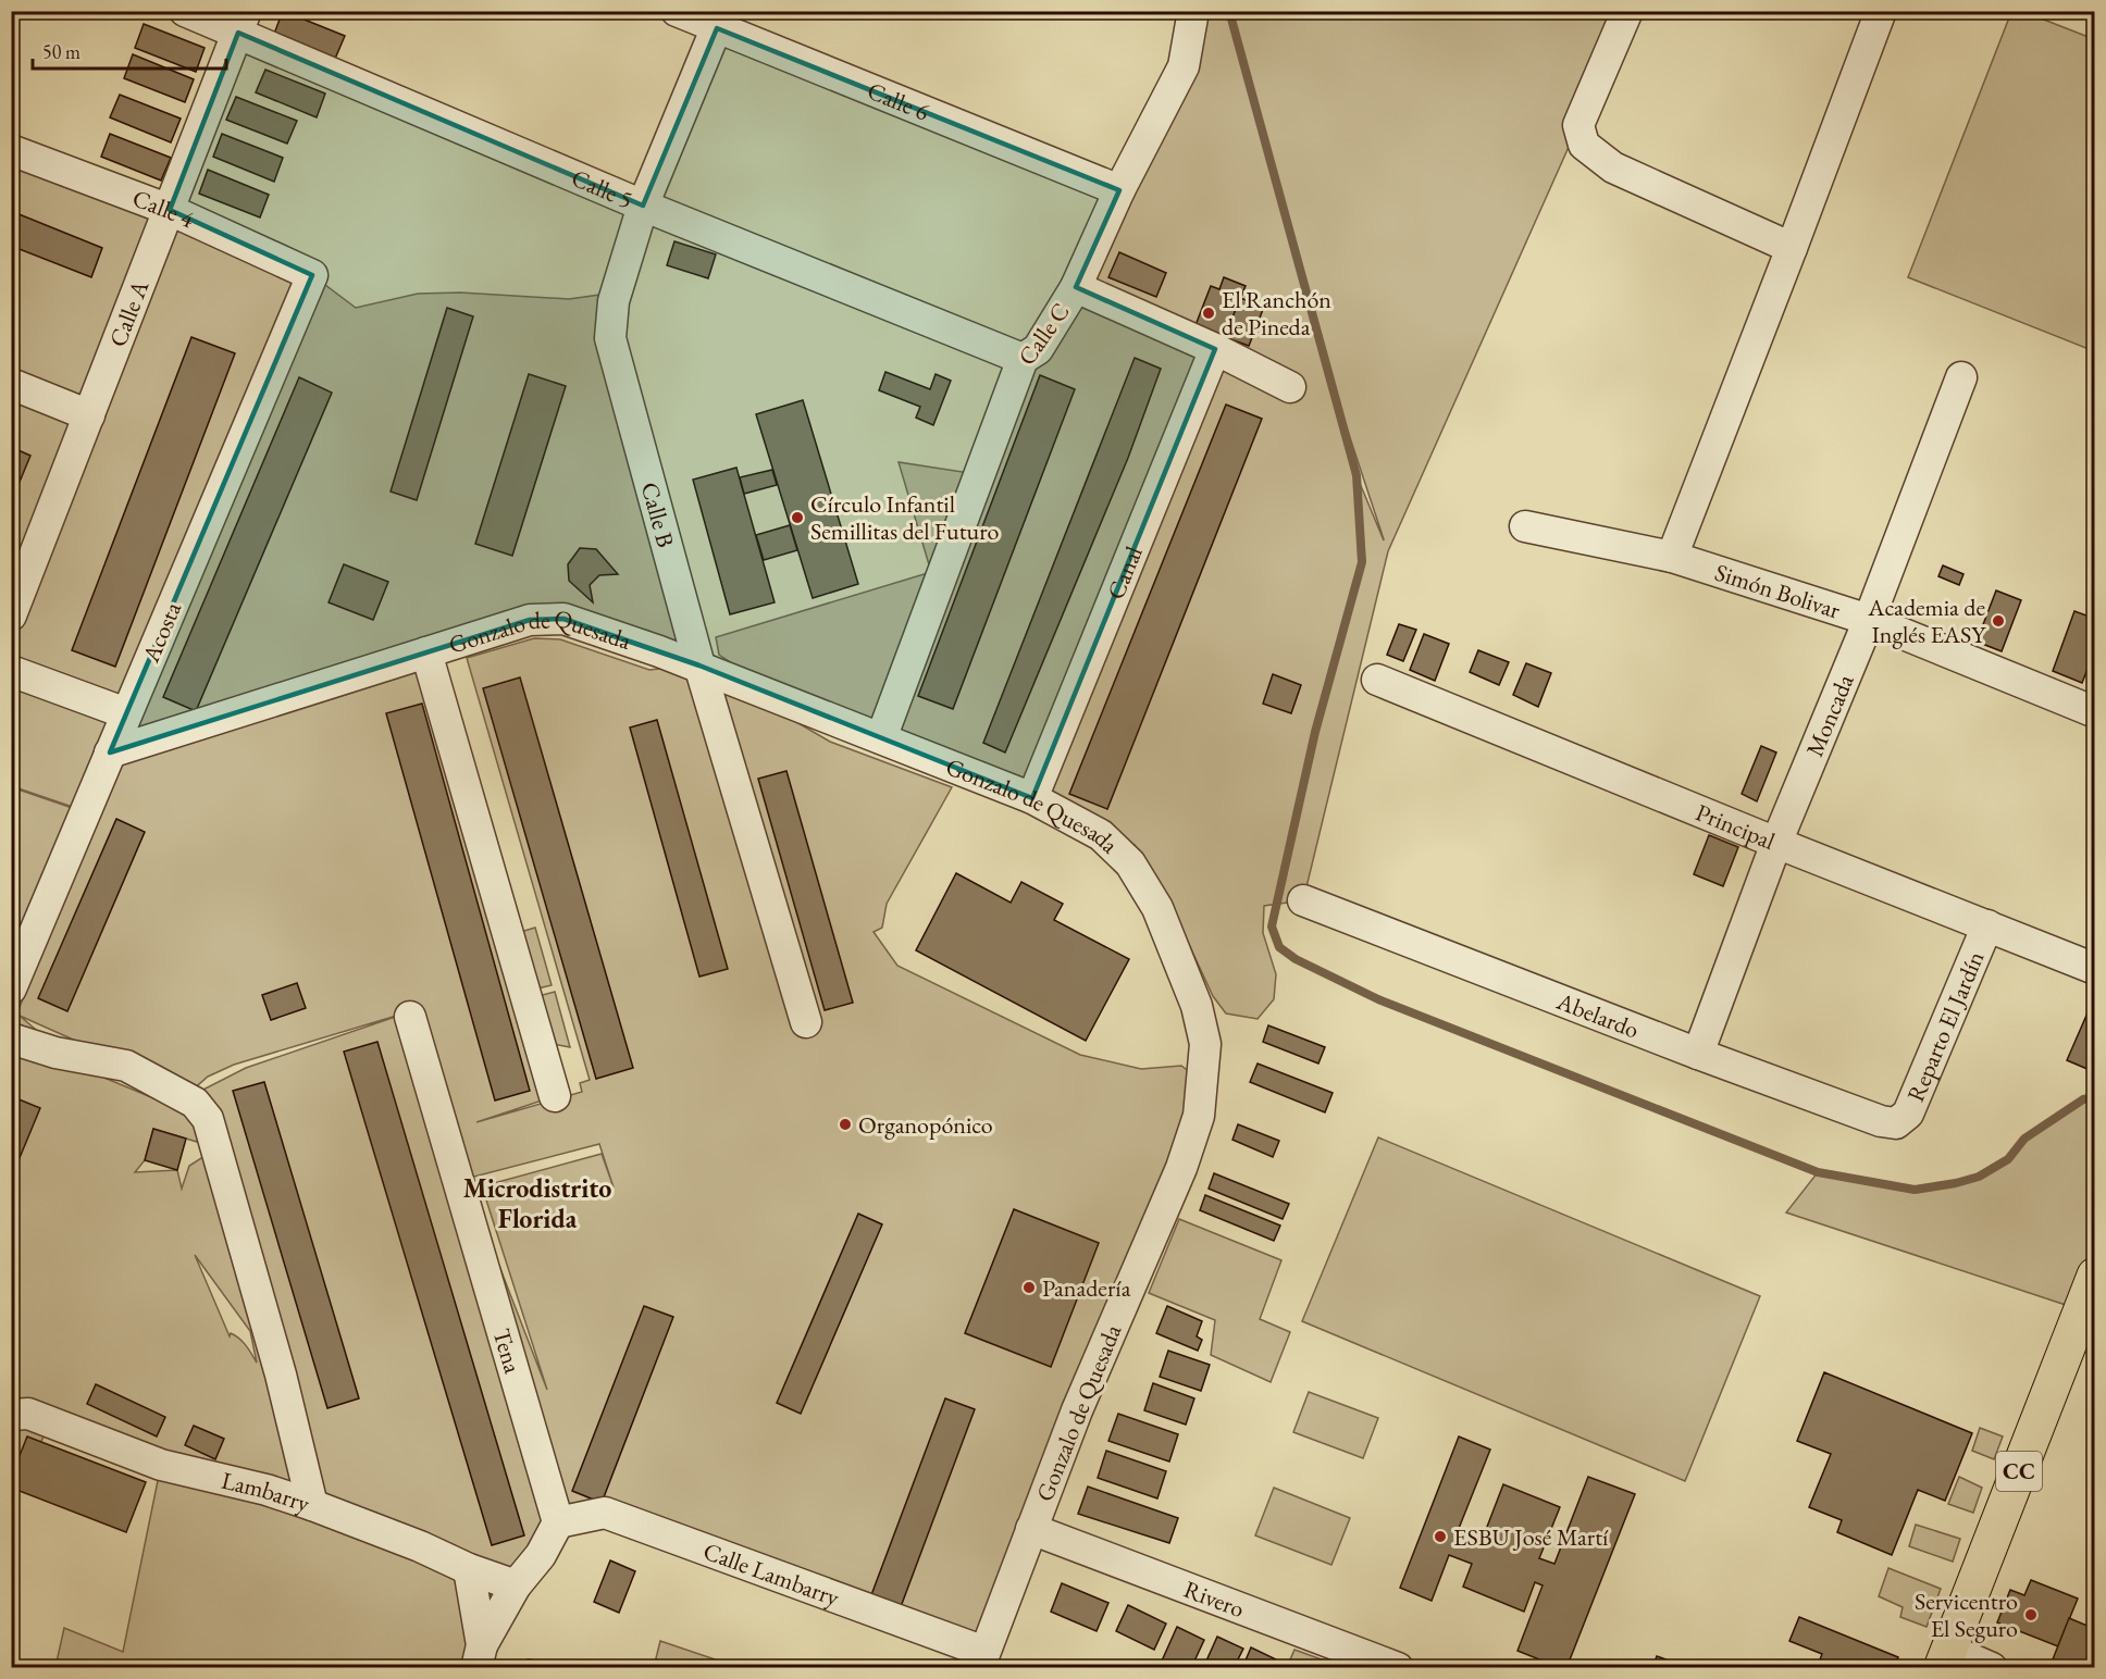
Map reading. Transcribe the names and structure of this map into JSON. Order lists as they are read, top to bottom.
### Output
{
  "streets": {
    "highway": ["CC"],
    "street": [
      "Calle 6",
      "Calle 5",
      "Calle 4",
      "Calle A",
      "Calle C",
      "Calle B",
      "Canal",
      "Simón Bolivar",
      "Acosta",
      "Gonzalo de Quesada",
      "Moncada",
      "Principal",
      "Abelardo",
      "Reparto El Jardín",
      "Tena",
      "Lambarry",
      "Calle Lambarry",
      "Rivero"
    ]
  },
  "crossings": [
    ["Calle 6", "Calle C"],
    ["Calle 6", "Calle B"],
    ["Calle 5", "Calle A"],
    ["Calle 5", "Calle C"],
    ["Calle 5", "Calle B"],
    ["Calle 4", "Calle A"],
    ["Calle 4", "Acosta"],
    ["Calle C", "Gonzalo de Quesada"],
    ["Calle B", "Gonzalo de Quesada"],
    ["Canal", "Gonzalo de Quesada"],
    ["Simón Bolivar", "Moncada"],
    ["Acosta", "Gonzalo de Quesada"],
    ["Gonzalo de Quesada", "Calle Lambarry"],
    ["Gonzalo de Quesada", "Rivero"],
    ["Moncada", "Principal"],
    ["Moncada", "Abelardo"],
    ["Principal", "Reparto El Jardín"],
    ["Abelardo", "Reparto El Jardín"],
    ["Tena", "Calle Lambarry"]
  ],
  "districts": ["Microdistrito Florida"],
  "places": [
    "El Ranchón de Pineda",
    "Círculo Infantil Semillitas del Futuro",
    "Academia de Inglés EASY",
    "Organopónico",
    "Panadería",
    "ESBU José Martí",
    "Servicentro El Seguro"
  ],
  "scale_bar": "50 m"
}
